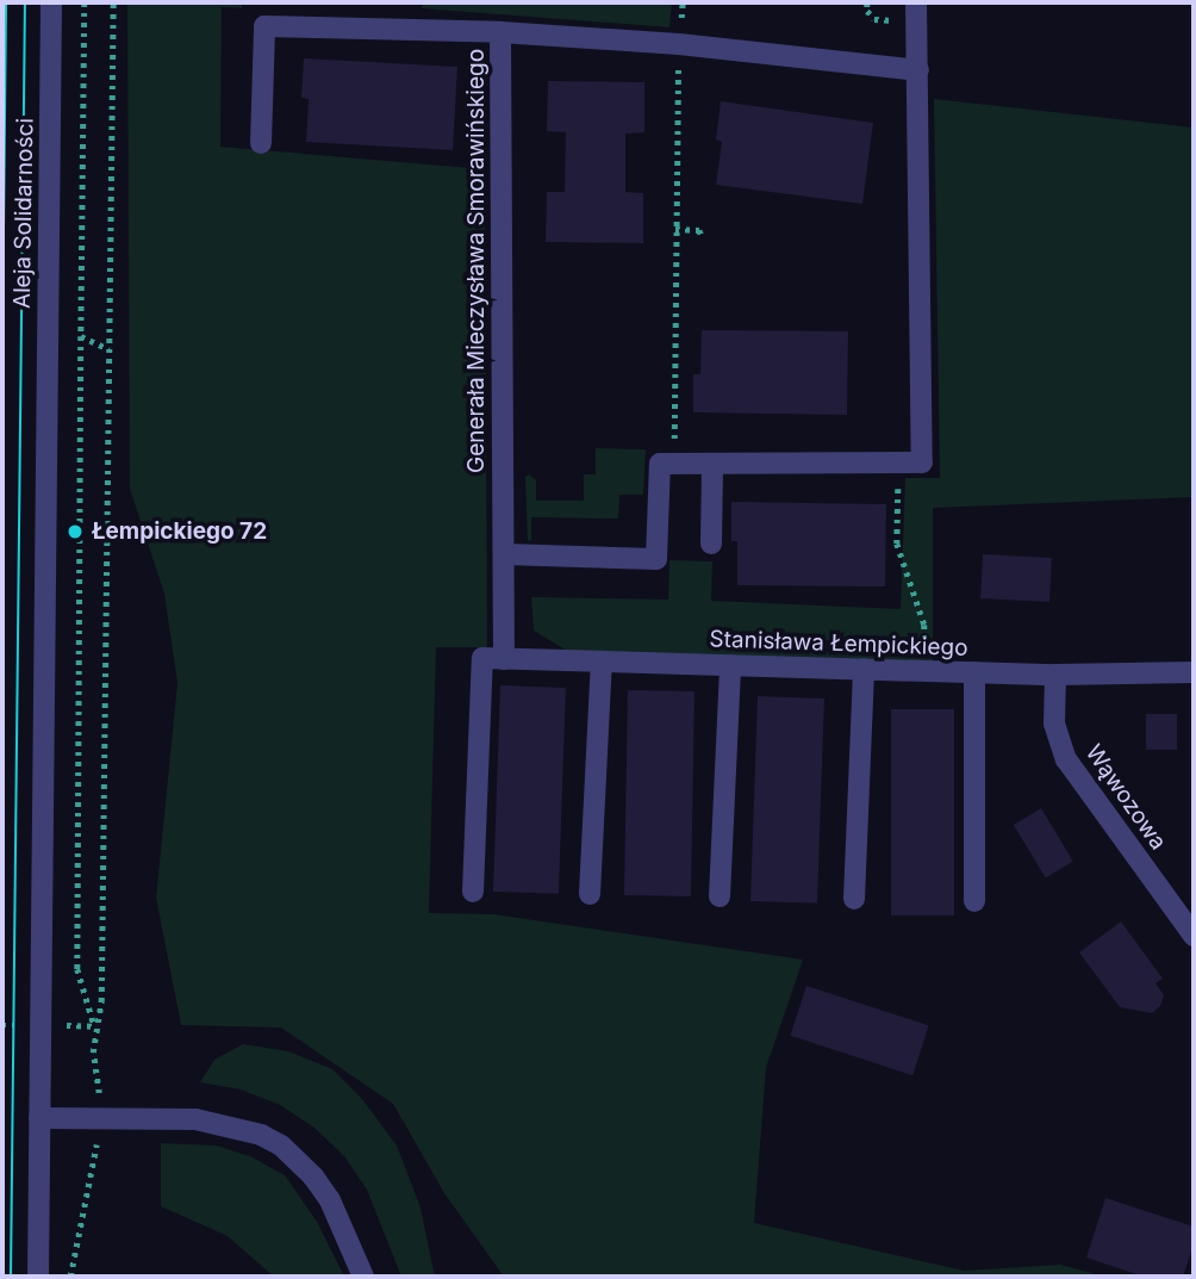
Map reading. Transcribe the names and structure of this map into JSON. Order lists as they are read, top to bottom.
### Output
{
  "streets": {
    "street": [
      "Aleja Solidarności",
      "Generała Mieczysława Smorawińskiego",
      "Stanisława Łempickiego",
      "Wąwozowa"
    ]
  },
  "crossings": [
    ["Generała Mieczysława Smorawińskiego", "Stanisława Łempickiego"],
    ["Stanisława Łempickiego", "Wąwozowa"]
  ],
  "places": ["Łempickiego 72"]
}
